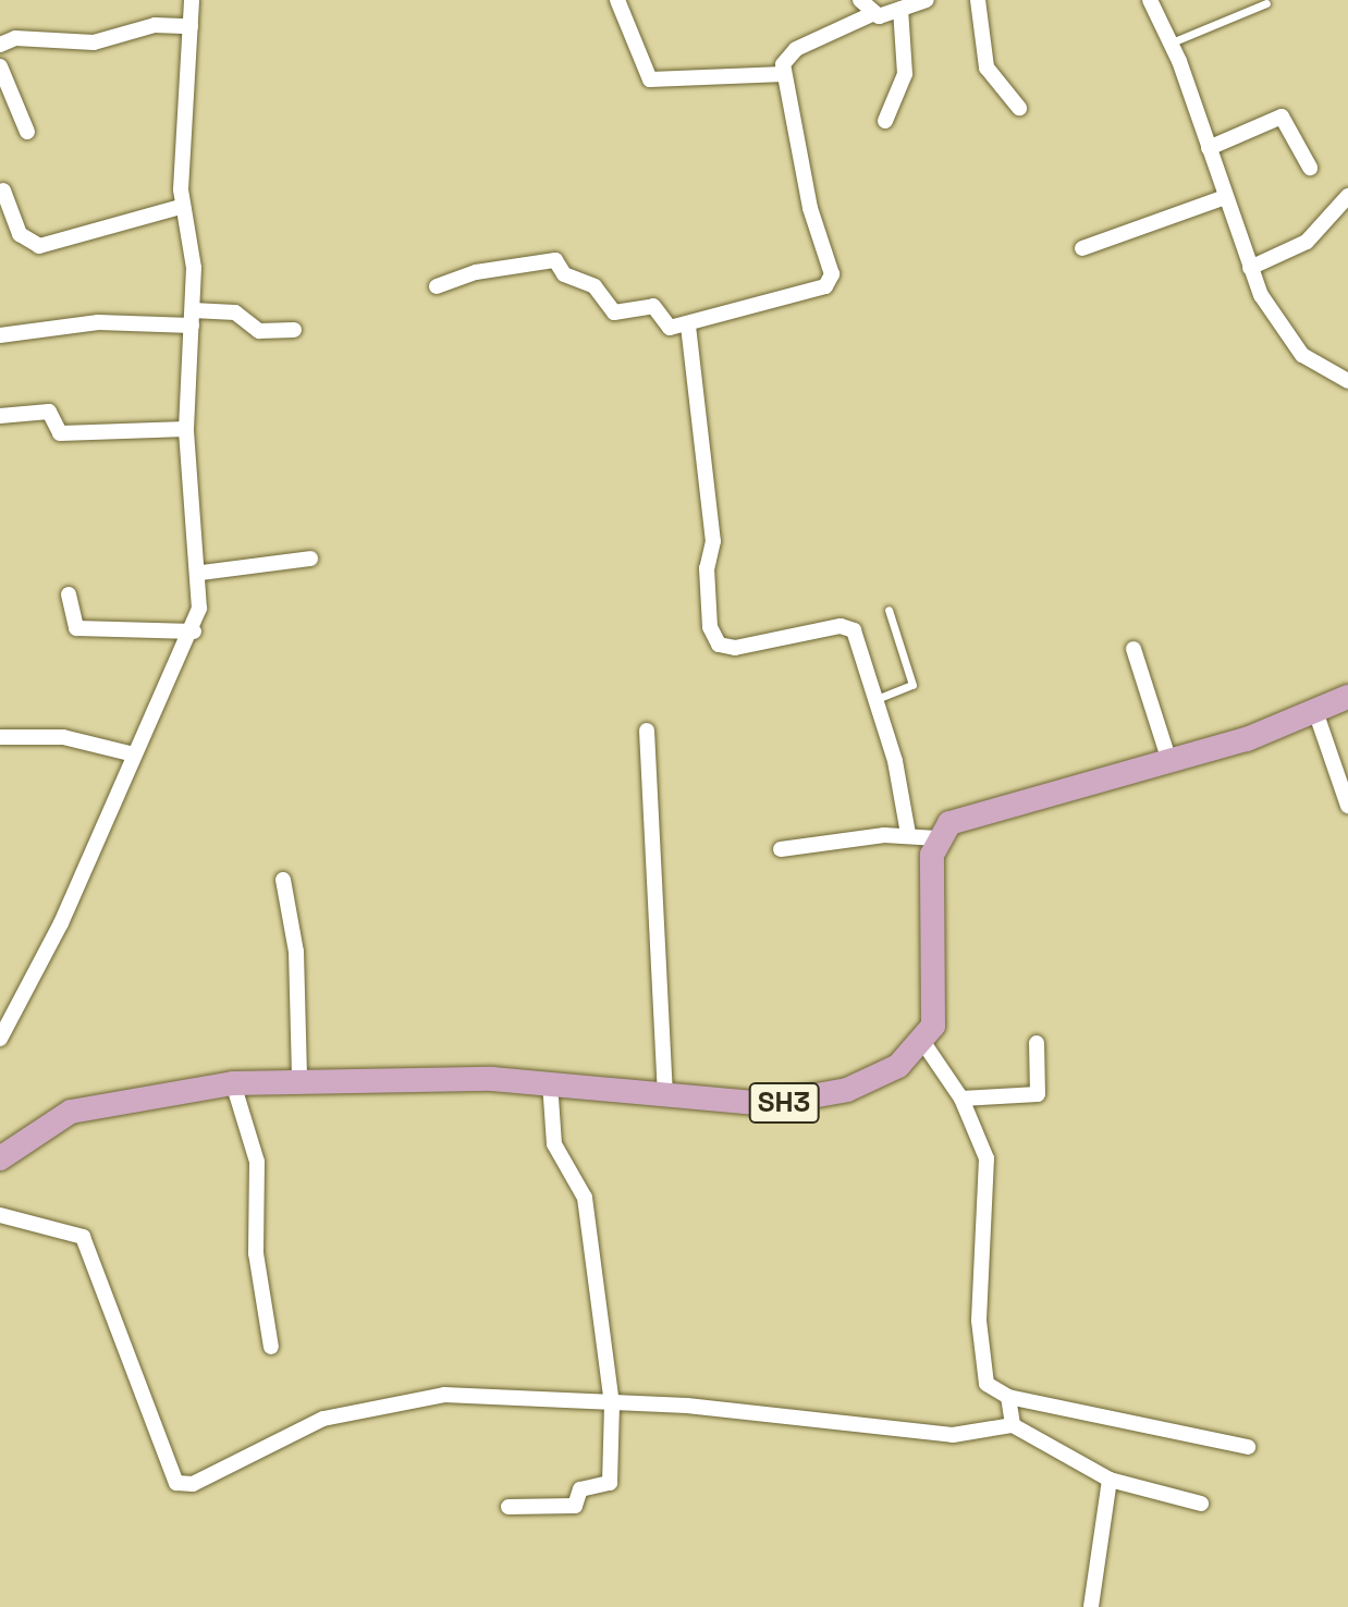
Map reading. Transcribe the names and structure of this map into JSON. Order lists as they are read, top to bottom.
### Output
{
  "streets": {
    "main road": ["SH3"]
  }
}
